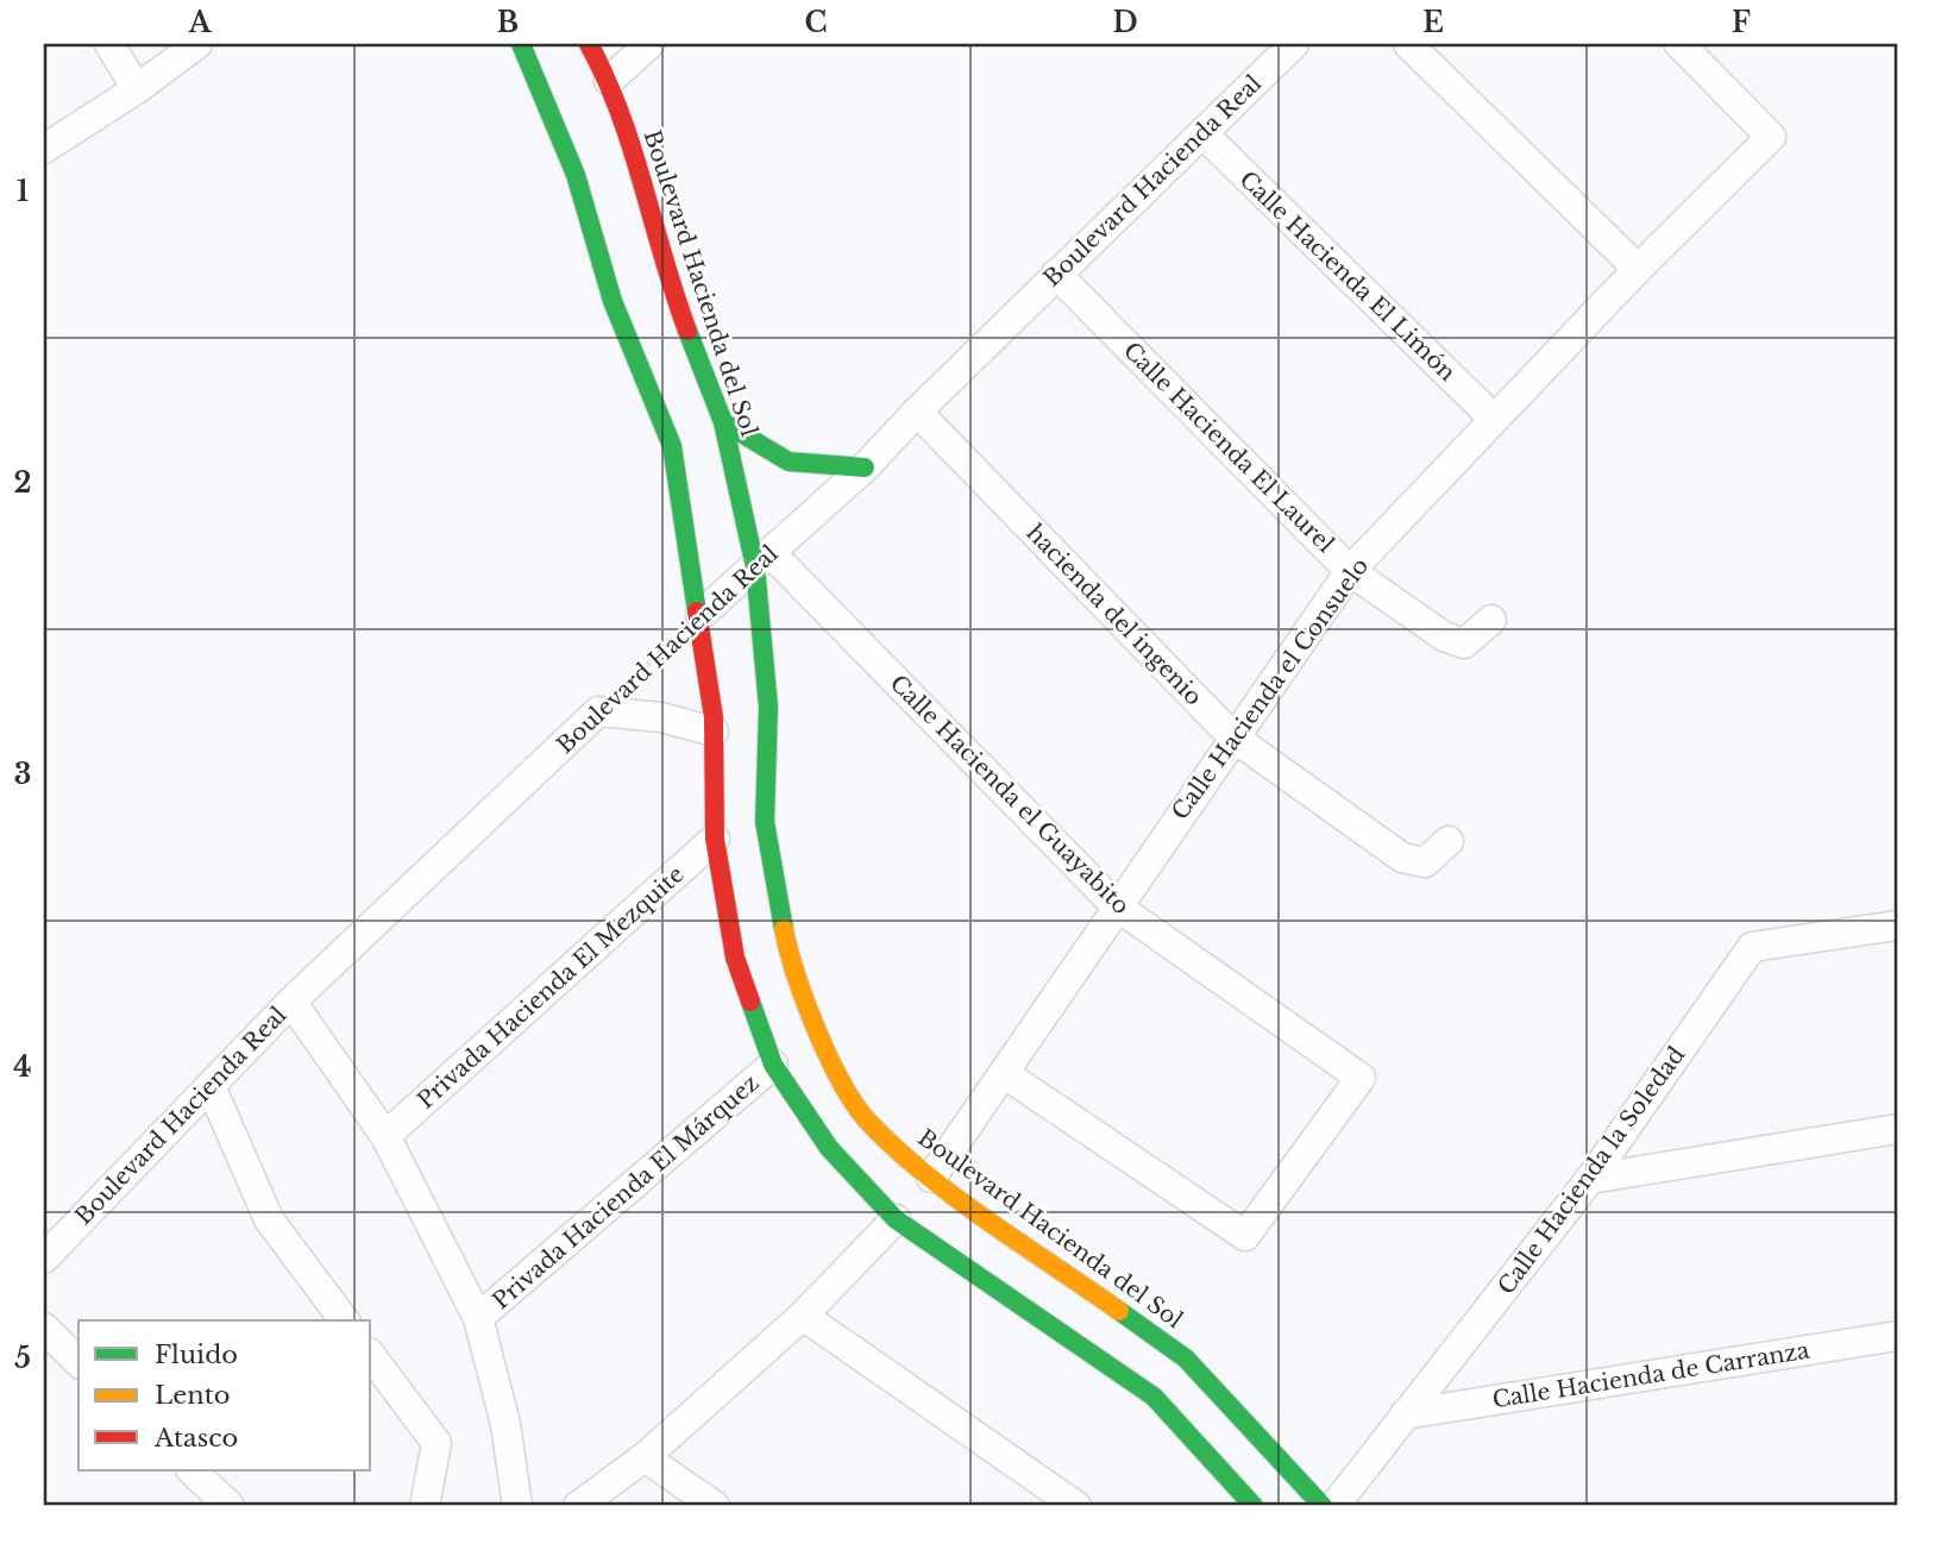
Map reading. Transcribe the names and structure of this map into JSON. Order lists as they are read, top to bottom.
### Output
{
  "streets": {
    "street": [
      "Boulevard Hacienda Real",
      "Calle Hacienda El Limón",
      "Boulevard Hacienda del Sol",
      "Calle Hacienda El Laurel",
      "hacienda del ingenio",
      "Calle Hacienda el Consuelo",
      "Calle Hacienda el Guayabito",
      "Privada Hacienda El Mezquite",
      "Calle Hacienda la Soledad",
      "Privada Hacienda El Márquez",
      "Calle Hacienda de Carranza"
    ]
  },
  "crossings": [
    ["Boulevard Hacienda Real", "Calle Hacienda El Limón"],
    ["Boulevard Hacienda Real", "Boulevard Hacienda del Sol"],
    ["Boulevard Hacienda Real", "Calle Hacienda El Laurel"],
    ["Boulevard Hacienda Real", "hacienda del ingenio"],
    ["Boulevard Hacienda Real", "Calle Hacienda el Guayabito"],
    ["Calle Hacienda El Limón", "Calle Hacienda el Consuelo"],
    ["Boulevard Hacienda del Sol", "Calle Hacienda el Consuelo"],
    ["Boulevard Hacienda del Sol", "Calle Hacienda el Guayabito"],
    ["Calle Hacienda El Laurel", "Calle Hacienda el Consuelo"],
    ["hacienda del ingenio", "Calle Hacienda el Consuelo"],
    ["Calle Hacienda el Consuelo", "Calle Hacienda el Guayabito"],
    ["Calle Hacienda la Soledad", "Calle Hacienda de Carranza"]
  ],
  "legend": ["Fluido", "Lento", "Atasco"],
  "grid": {
    "columns": [
      "A",
      "B",
      "C",
      "D",
      "E",
      "F"
    ],
    "rows": [
      "1",
      "2",
      "3",
      "4",
      "5"
    ]
  }
}
